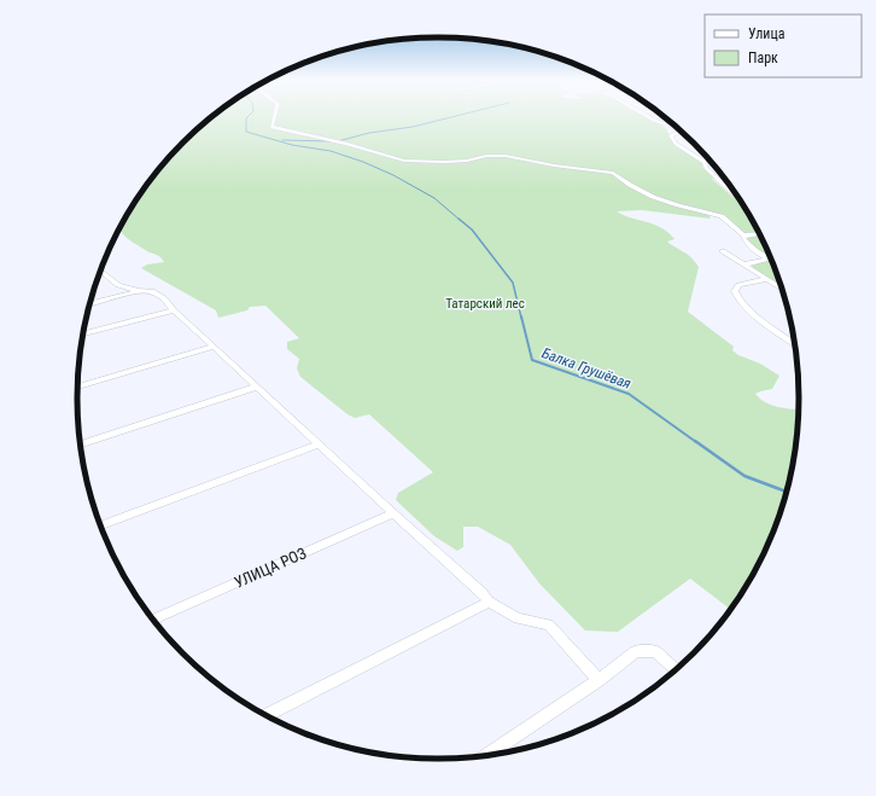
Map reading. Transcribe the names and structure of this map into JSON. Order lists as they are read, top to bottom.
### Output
{
  "streets": {
    "street": ["УЛИЦА РОЗ"]
  },
  "water": ["Балка Грушёвая"],
  "parks": ["Татарский лес"],
  "legend": ["Улица", "Парк"]
}
